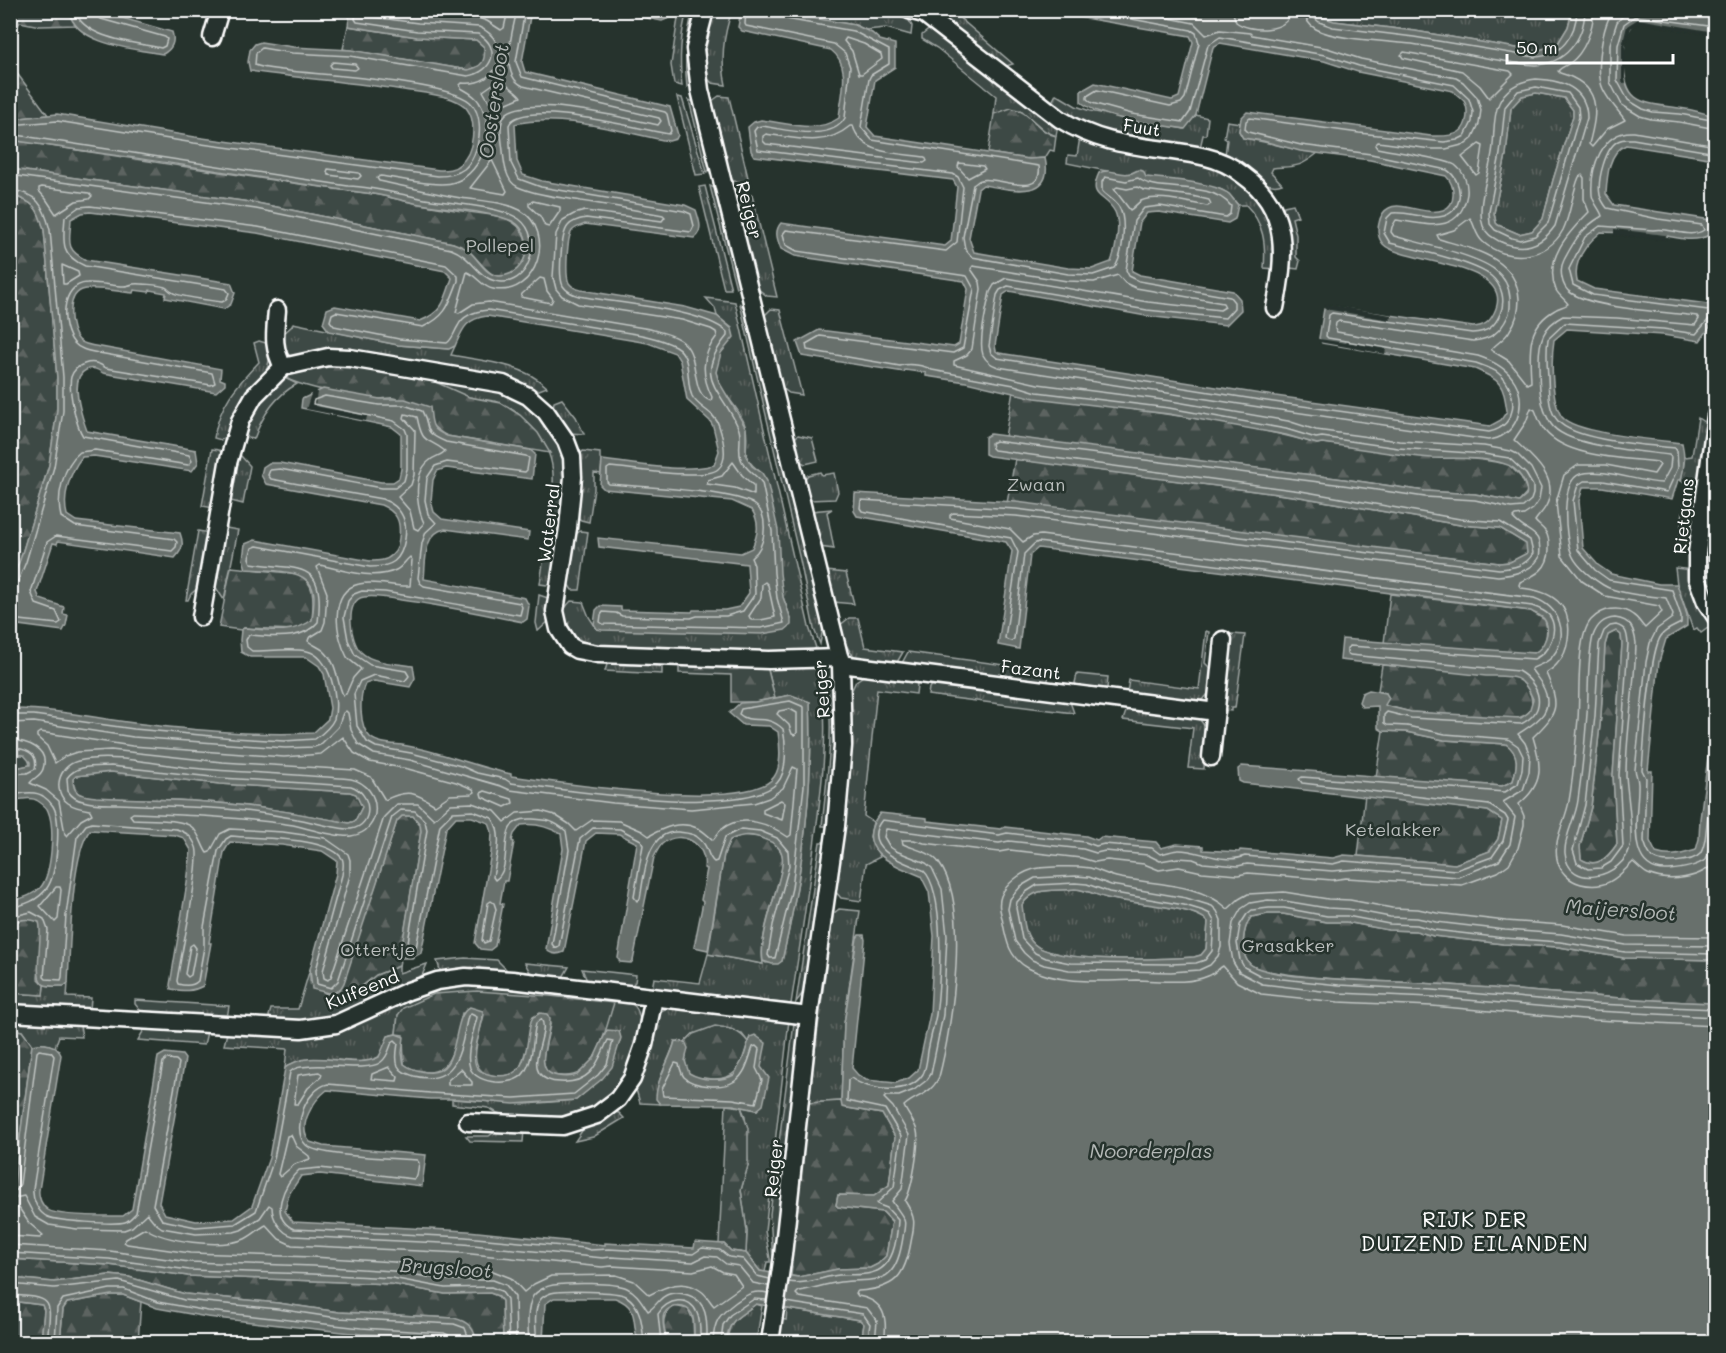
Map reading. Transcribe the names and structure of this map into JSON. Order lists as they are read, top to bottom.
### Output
{
  "streets": {
    "street": [
      "Fuut",
      "Reiger",
      "Rietgans",
      "Waterral",
      "Fazant",
      "Kuifeend"
    ]
  },
  "crossings": [
    ["Reiger", "Waterral"],
    ["Reiger", "Fazant"],
    ["Reiger", "Kuifeend"],
    ["Waterral", "Fazant"]
  ],
  "districts": ["RIJK DER DUIZEND EILANDEN"],
  "water": [
    "Oostersloot",
    "Maijersloot",
    "Noorderplas",
    "Brugsloot"
  ],
  "parks": [
    "Pollepel",
    "Zwaan",
    "Ketelakker",
    "Grasakker",
    "Ottertje"
  ],
  "scale_bar": "50 m"
}
